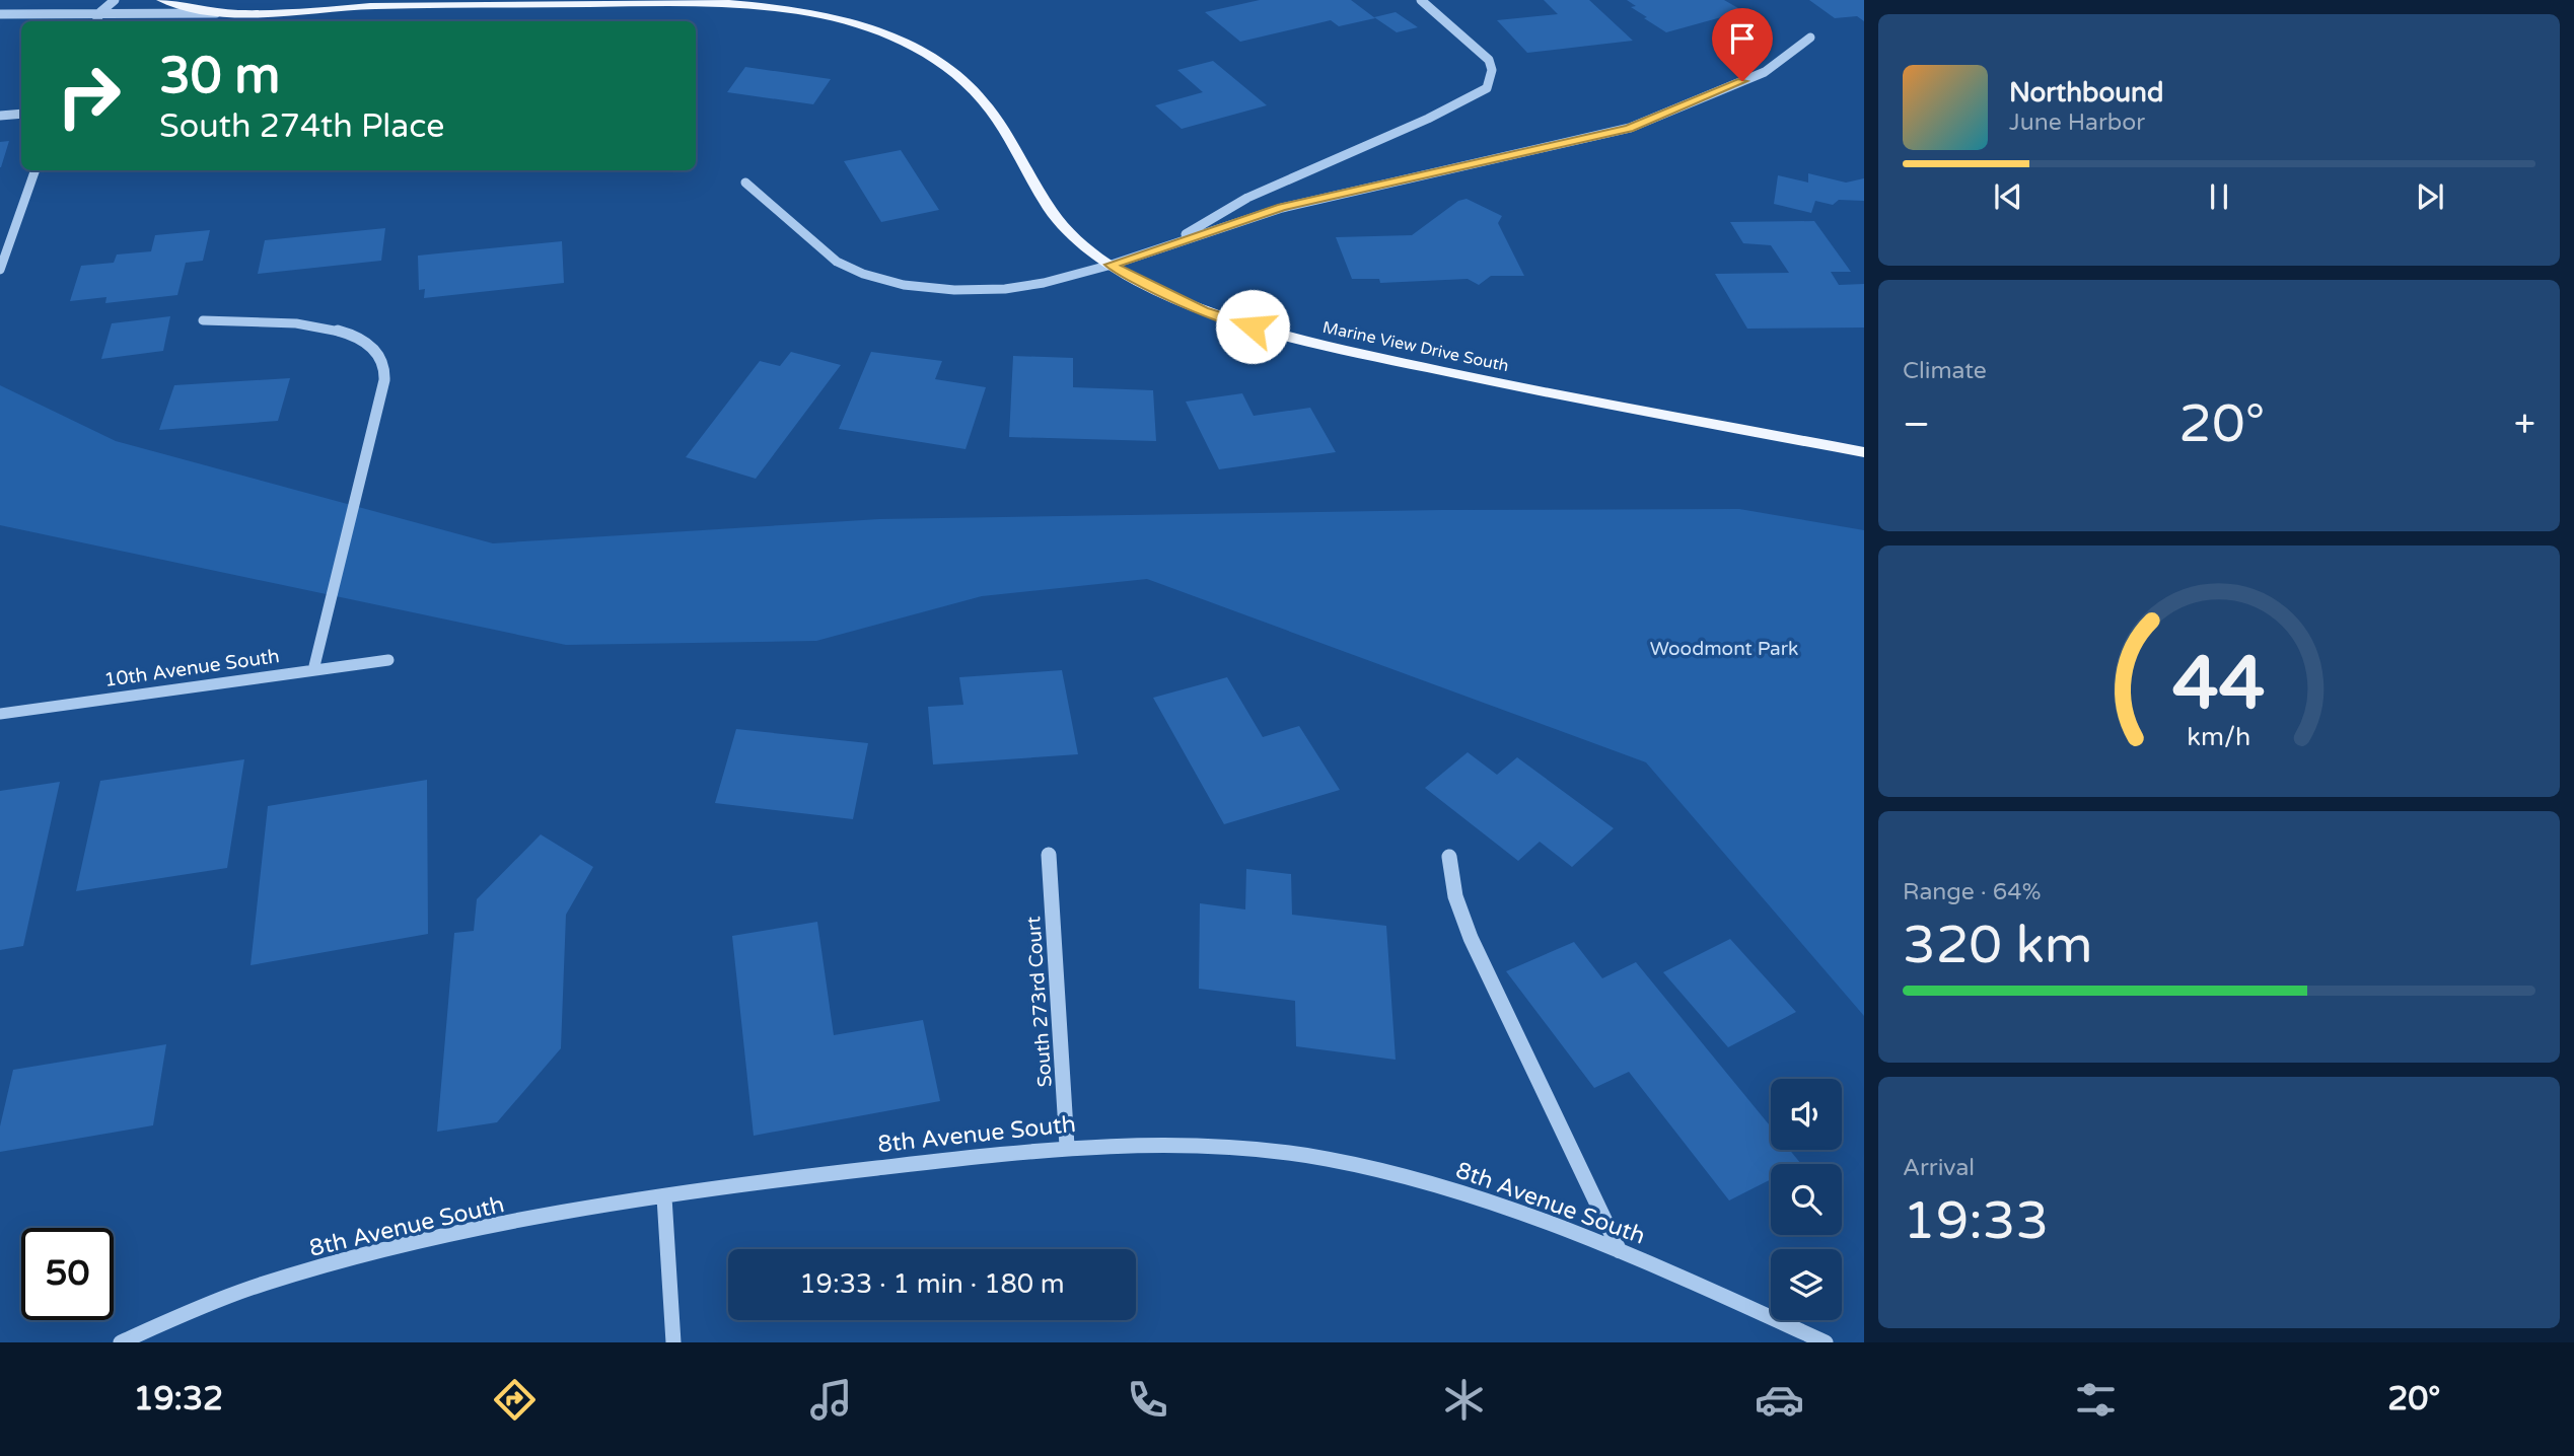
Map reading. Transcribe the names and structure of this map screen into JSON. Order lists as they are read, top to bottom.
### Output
{
  "streets": {
    "main road": ["Marine View Drive South"],
    "street": ["10th Avenue South", "South 273rd Court", "8th Avenue South"]
  },
  "crossings": [
    ["South 273rd Court", "8th Avenue South"]
  ],
  "parks": ["Woodmont Park"],
  "page": {
    "turn": ["30 m", "South 274th Place"],
    "song": ["Northbound", "June Harbor"],
    "tile": [
      "Climate",
      ["Range · 64%", "320 km"],
      ["Arrival", "19:33"]
    ],
    "heat": ["−", "20°", "+"],
    "limit": "50",
    "trip": "19:33 · 1 min · 180 m",
    "tabs": ["19:32", "20°"],
    "gauge": ["44", "km/h"]
  }
}
